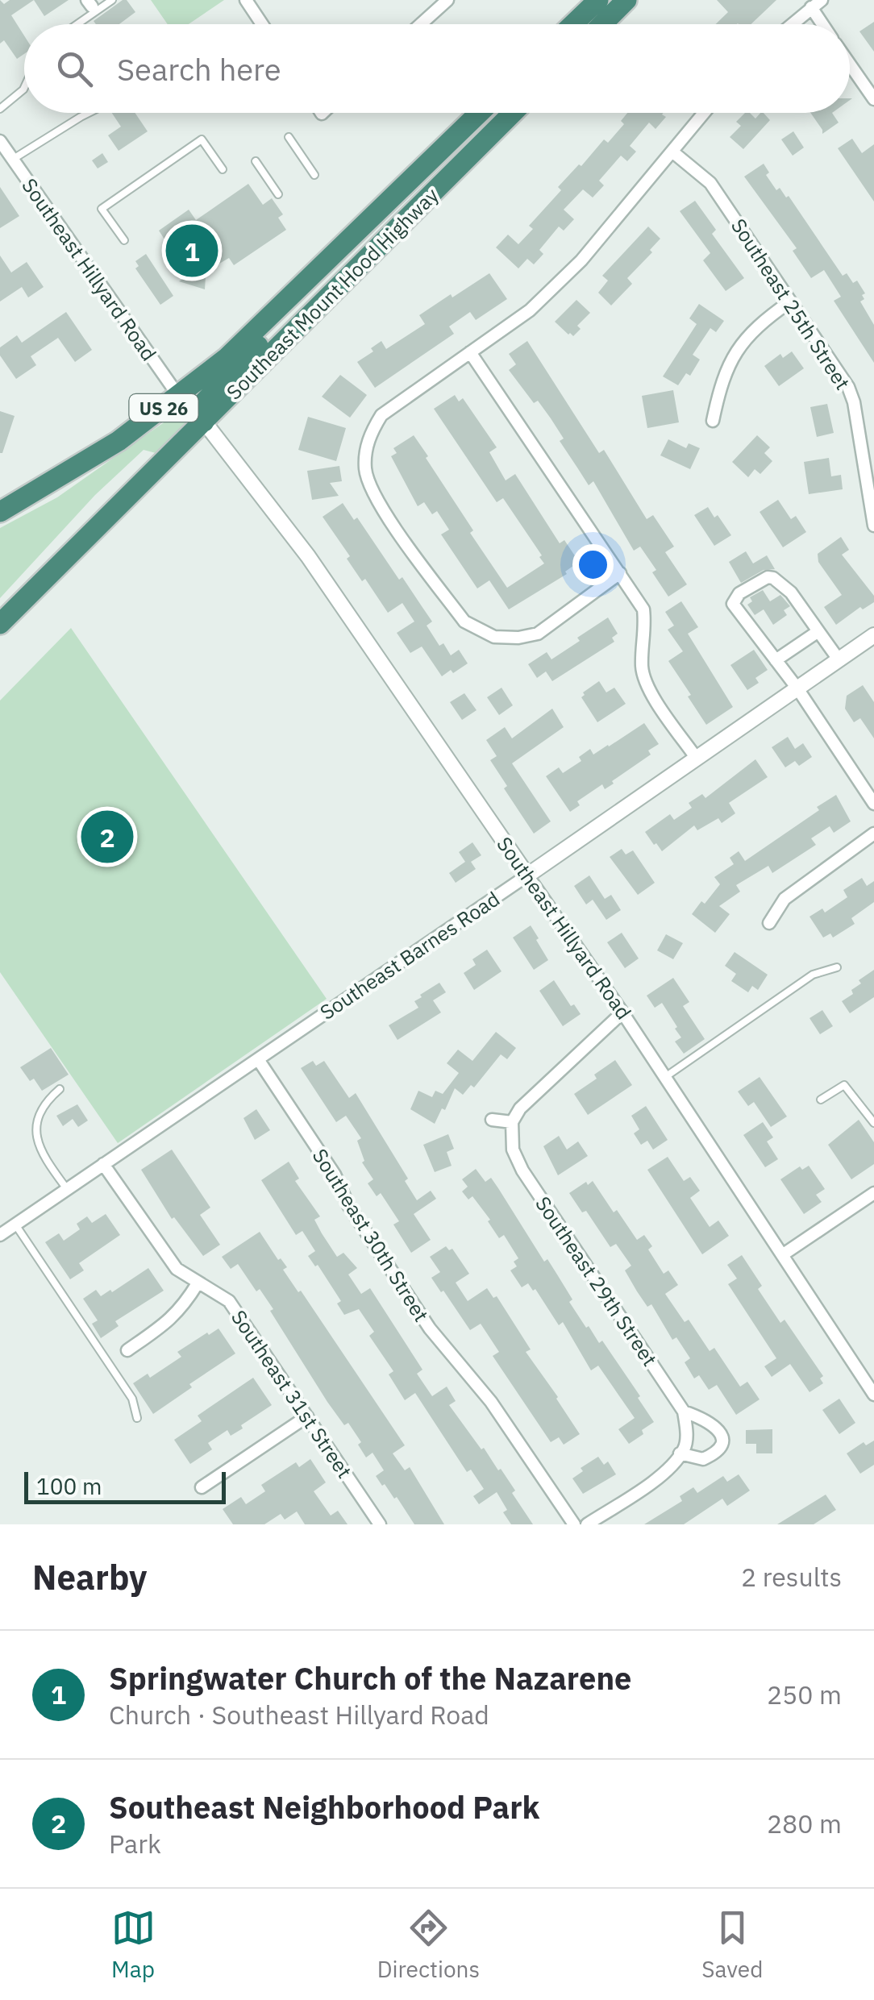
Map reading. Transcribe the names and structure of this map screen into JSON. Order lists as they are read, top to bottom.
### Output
{
  "streets": {
    "highway": ["Southeast Mount Hood Highway", "US 26"],
    "street": [
      "Southeast Hillyard Road",
      "Southeast 25th Street",
      "Southeast Barnes Road",
      "Southeast 30th Street",
      "Southeast 29th Street",
      "Southeast 31st Street"
    ]
  },
  "crossings": [
    ["Southeast Hillyard Road", "Southeast Mount Hood Highway"],
    ["Southeast Hillyard Road", "Southeast Barnes Road"],
    ["Southeast Barnes Road", "Southeast 30th Street"],
    ["Southeast Barnes Road", "Southeast 31st Street"]
  ],
  "scale_bar": "100 m",
  "page": {
    "search": "Search here",
    "pins": ["1", "2"],
    "scale": "100 m",
    "heading": ["Nearby", "2 results"],
    "list": [
      {
        "mark": "1",
        "name": "Springwater Church of the Nazarene",
        "note": "Church · Southeast Hillyard Road",
        "value": "250 m"
      },
      {
        "mark": "2",
        "name": "Southeast Neighborhood Park",
        "note": "Park",
        "value": "280 m"
      }
    ],
    "nav": ["Map", "Directions", "Saved"]
  }
}
